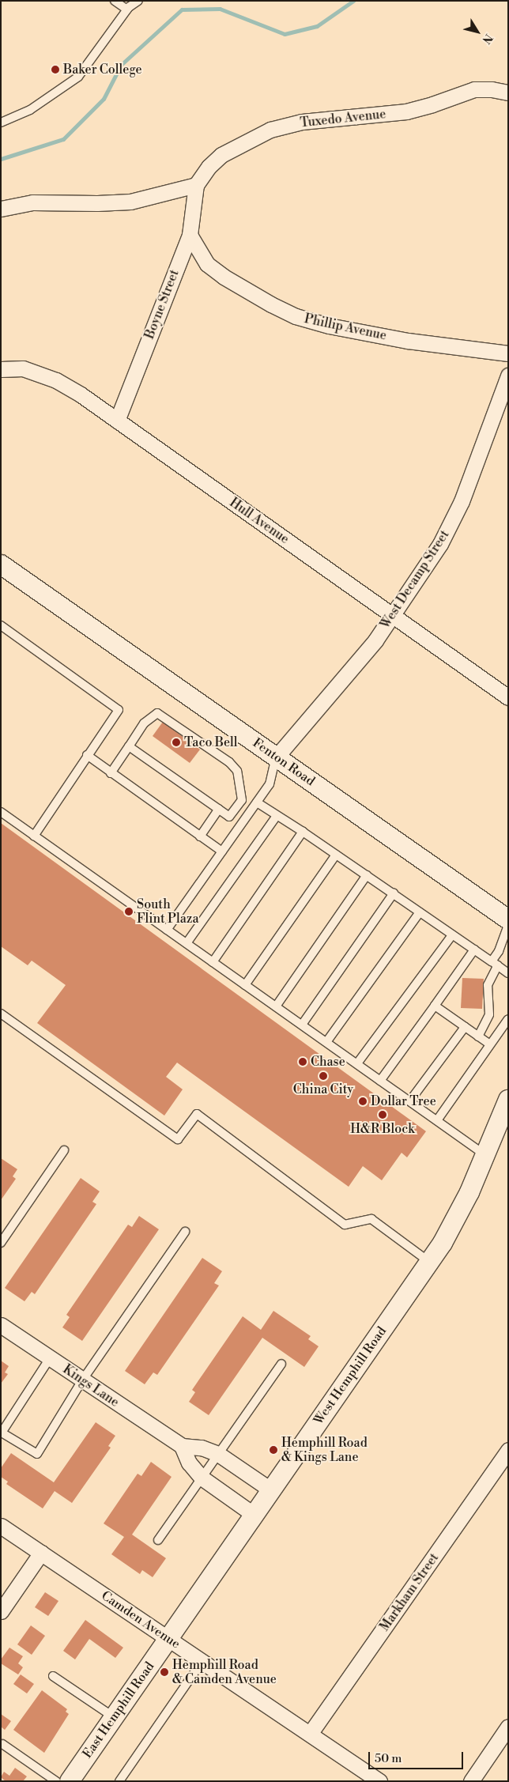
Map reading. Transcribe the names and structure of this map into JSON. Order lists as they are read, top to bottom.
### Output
{
  "streets": {
    "street": [
      "Tuxedo Avenue",
      "Boyne Street",
      "Phillip Avenue",
      "Hull Avenue",
      "West Decamp Street",
      "Fenton Road",
      "West Hemphill Road",
      "Kings Lane",
      "Markham Street",
      "Camden Avenue",
      "East Hemphill Road"
    ]
  },
  "crossings": [
    ["Tuxedo Avenue", "Boyne Street"],
    ["Boyne Street", "Phillip Avenue"],
    ["Boyne Street", "Hull Avenue"],
    ["Hull Avenue", "West Decamp Street"],
    ["West Decamp Street", "Fenton Road"],
    ["West Hemphill Road", "Kings Lane"],
    ["West Hemphill Road", "Camden Avenue"],
    ["West Hemphill Road", "East Hemphill Road"],
    ["Markham Street", "Camden Avenue"],
    ["Camden Avenue", "East Hemphill Road"]
  ],
  "places": [
    "Baker College",
    "Taco Bell",
    "South Flint Plaza",
    "Chase",
    "China City",
    "Dollar Tree",
    "H&R Block",
    "Hemphill Road & Kings Lane",
    "Hemphill Road & Camden Avenue"
  ],
  "scale_bar": "50 m",
  "north": "bottom right"
}
